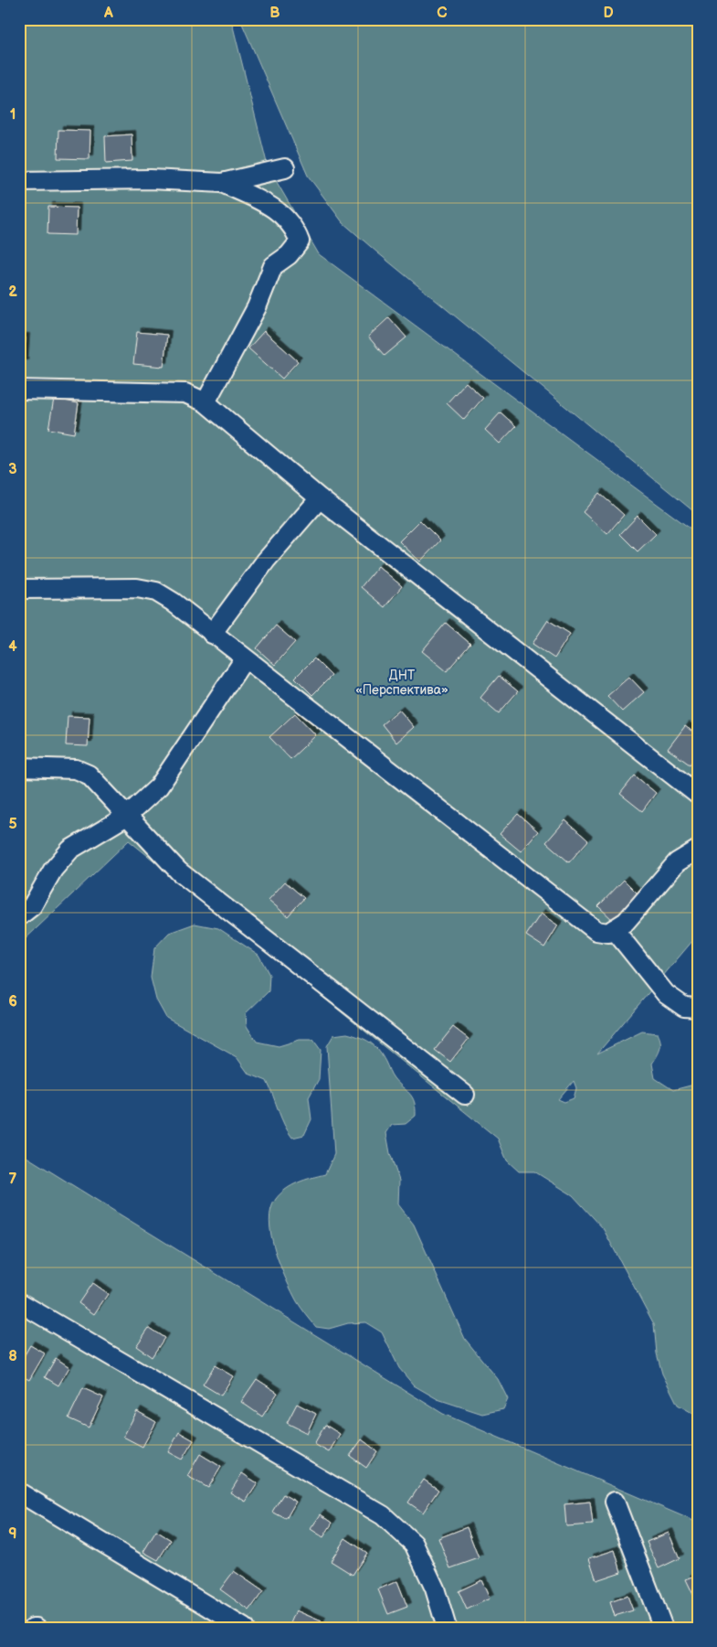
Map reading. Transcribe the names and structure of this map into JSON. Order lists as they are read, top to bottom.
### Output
{
  "parks": ["ДНТ «Перспектива»"],
  "grid": {
    "columns": [
      "A",
      "B",
      "C",
      "D"
    ],
    "rows": [
      "1",
      "2",
      "3",
      "4",
      "5",
      "6",
      "7",
      "8",
      "9"
    ]
  }
}
